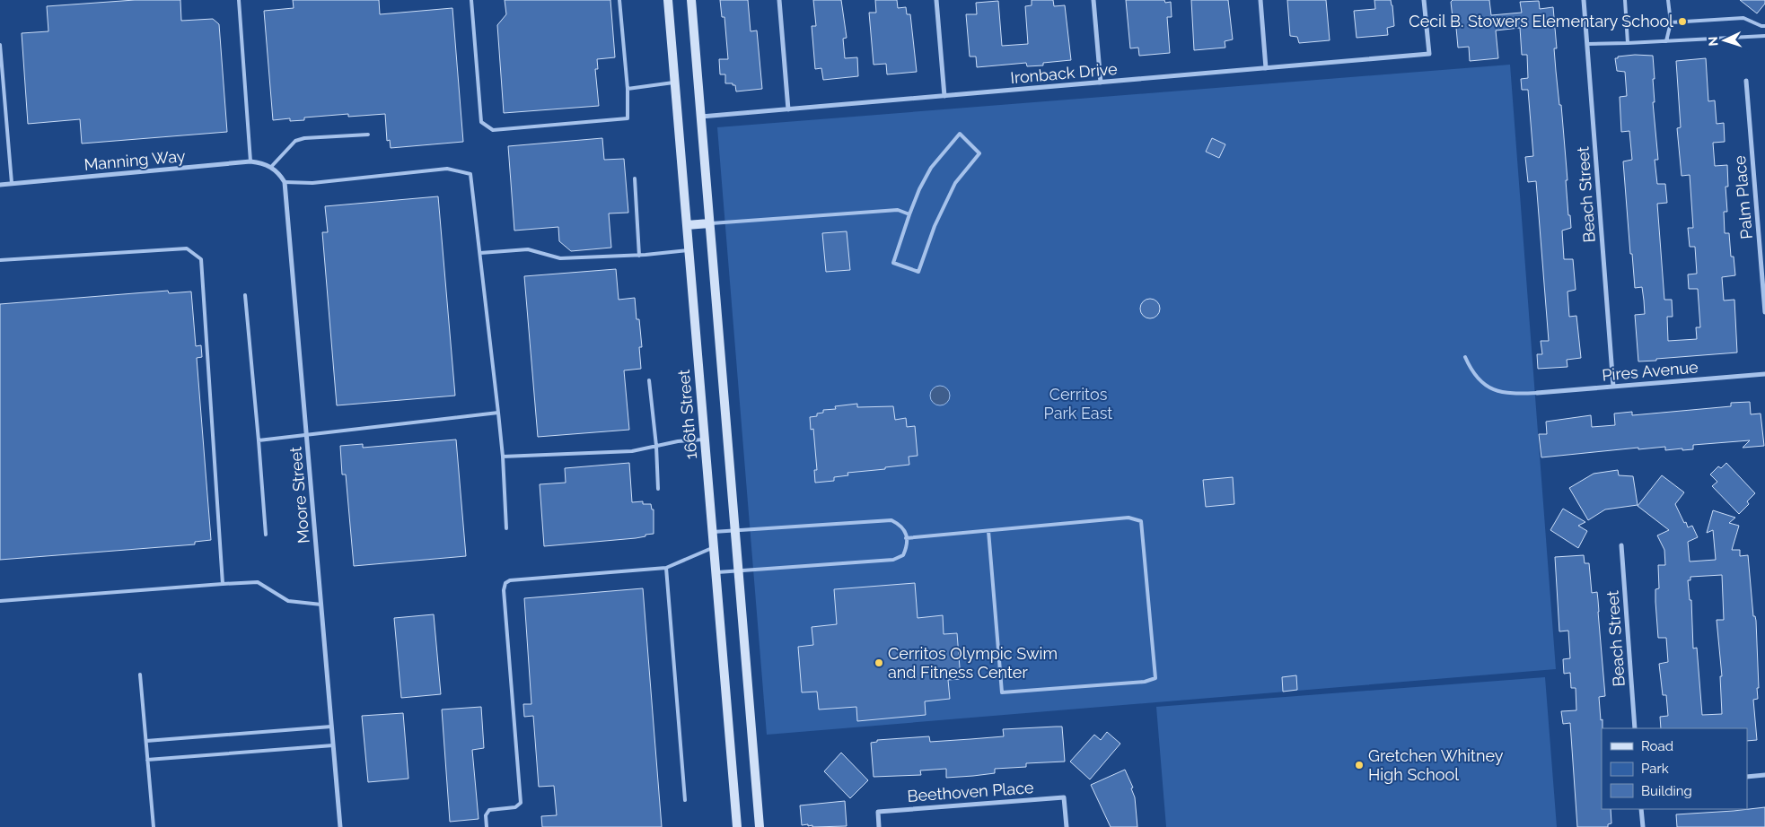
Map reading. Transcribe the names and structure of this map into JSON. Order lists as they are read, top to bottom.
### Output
{
  "streets": {
    "street": [
      "Ironback Drive",
      "Manning Way",
      "Beach Street",
      "Palm Place",
      "Pires Avenue",
      "166th Street",
      "Moore Street",
      "Beethoven Place"
    ]
  },
  "crossings": [
    ["Beach Street", "Pires Avenue"]
  ],
  "parks": ["Cerritos Park East"],
  "places": ["Cecil B. Stowers Elementary School", "Cerritos Olympic Swim and Fitness Center", "Gretchen Whitney High School"],
  "legend": ["Road", "Park", "Building"],
  "north": "left"
}
